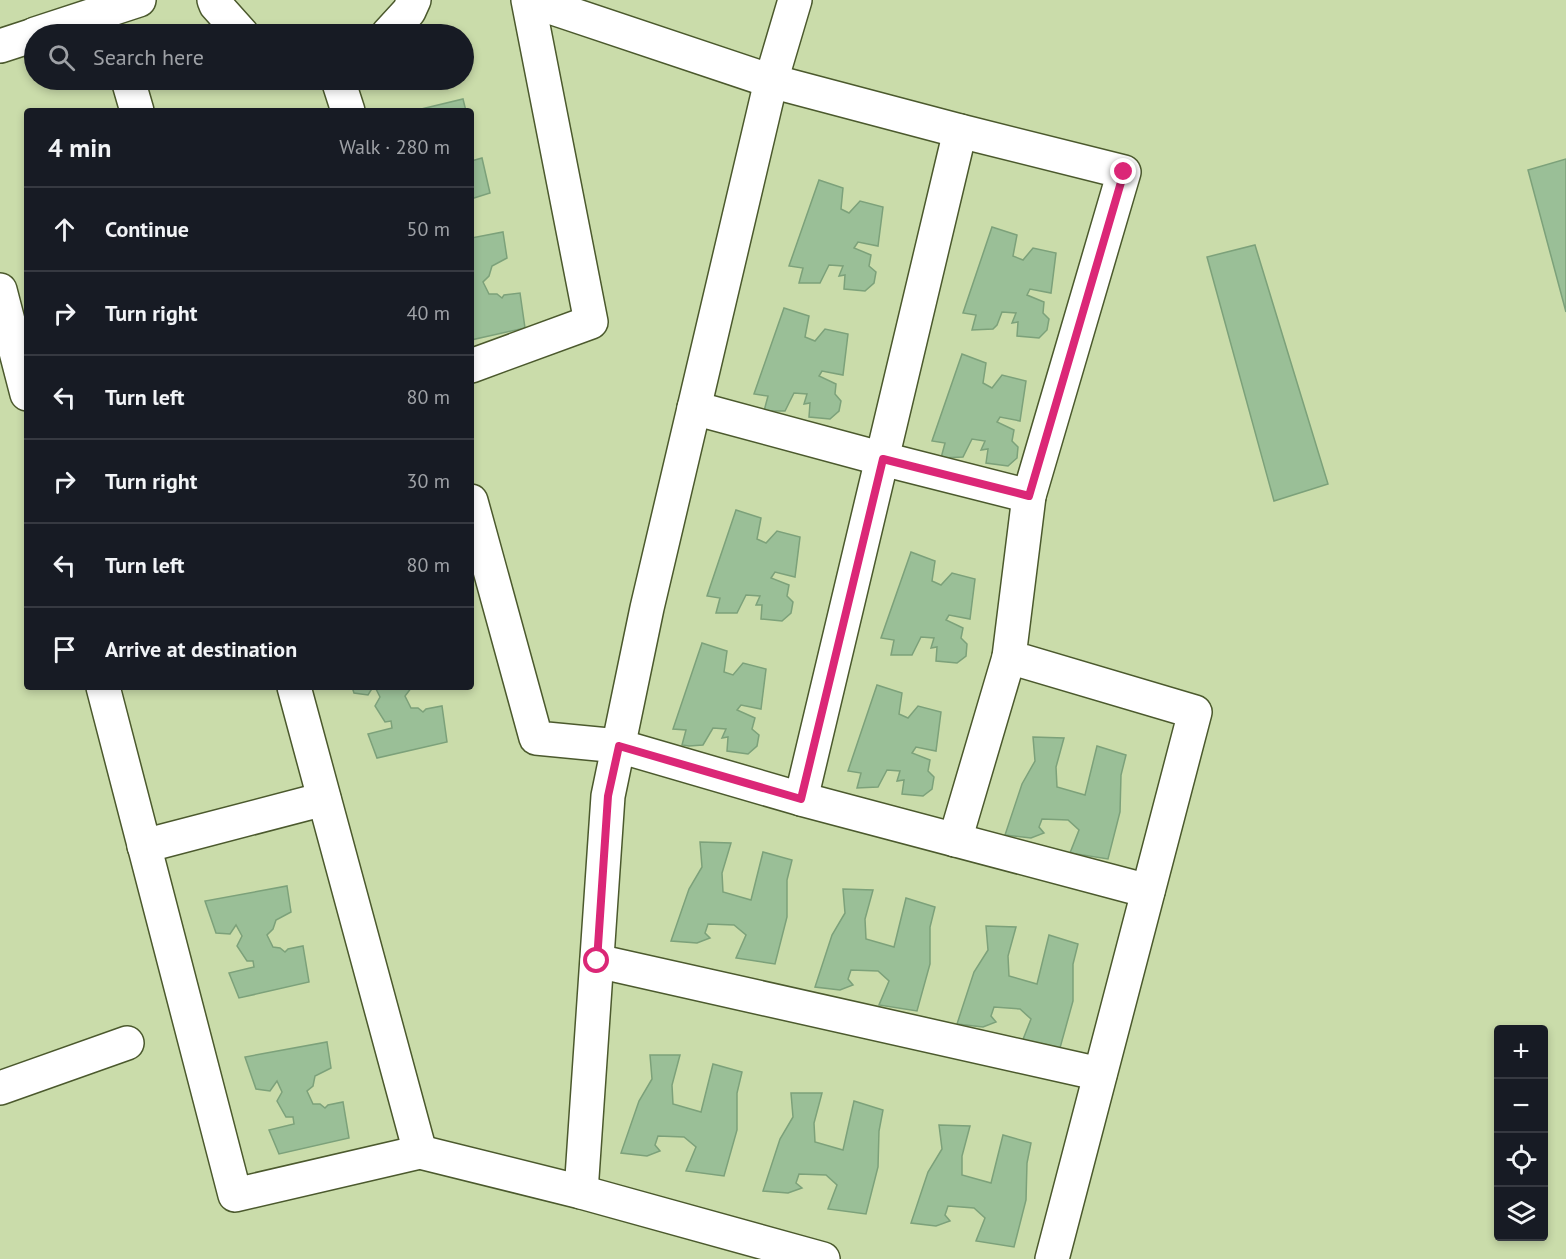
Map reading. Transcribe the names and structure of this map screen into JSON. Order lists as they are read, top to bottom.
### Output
{
  "page": {
    "search": "Search here",
    "heading": ["4 min", "Walk · 280 m"],
    "list": [
      ["Continue", "50 m"],
      ["Turn right", "40 m"],
      ["Turn left", "80 m"],
      ["Turn right", "30 m"],
      ["Turn left", "80 m"],
      "Arrive at destination"
    ],
    "map_buttons": ["+", "−"]
  }
}
